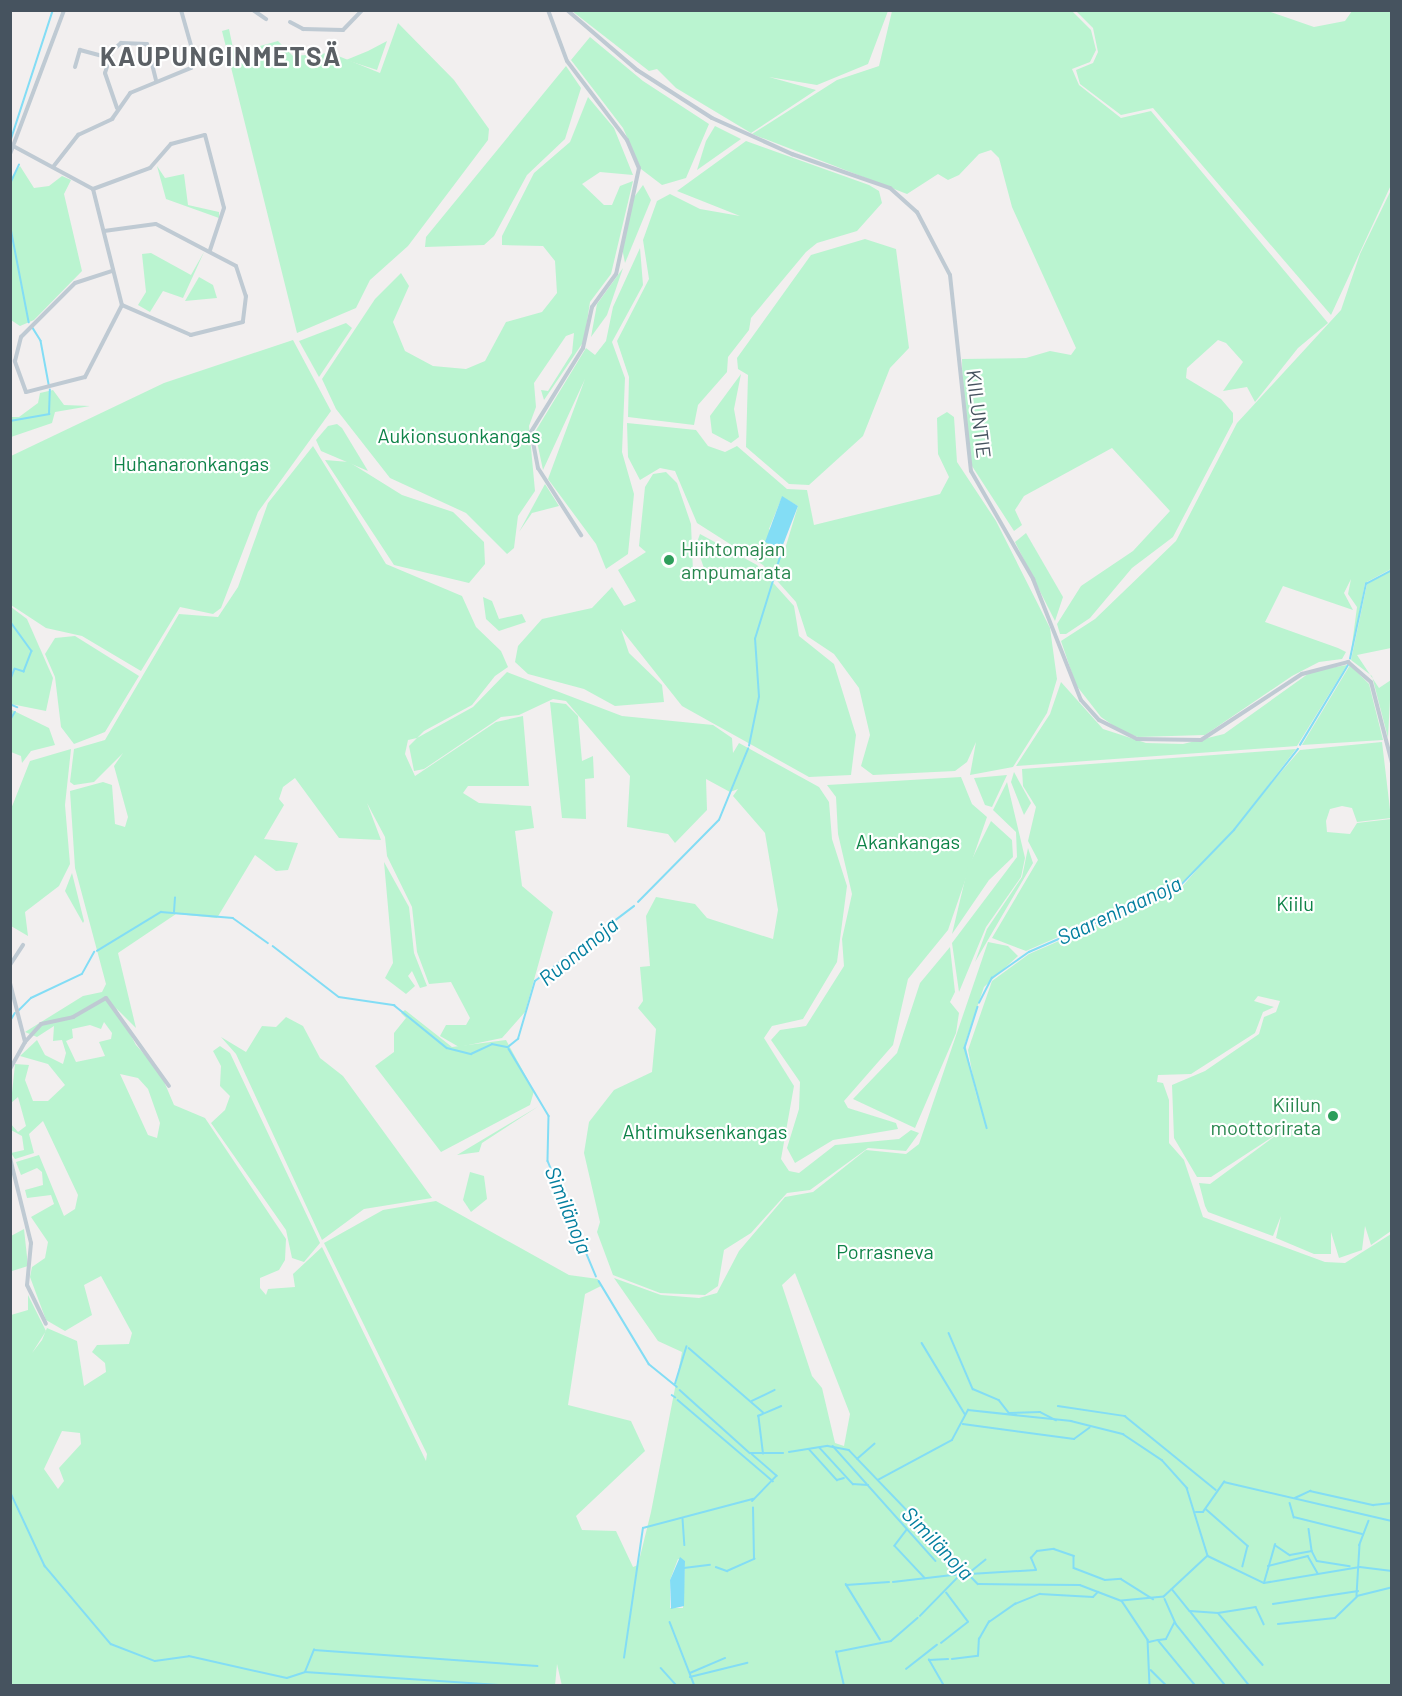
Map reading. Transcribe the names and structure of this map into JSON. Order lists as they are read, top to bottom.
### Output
{
  "streets": {
    "street": ["KIILUNTIE"]
  },
  "districts": ["KAUPUNGINMETSÄ"],
  "water": ["Saarenhaanoja", "Ruonanoja", "Similänoja"],
  "parks": [
    "Aukionsuonkangas",
    "Huhanaronkangas",
    "Akankangas",
    "Kiilu",
    "Ahtimuksenkangas",
    "Porrasneva"
  ],
  "places": ["Hiihtomajan ampumarata", "Kiilun moottorirata"]
}
